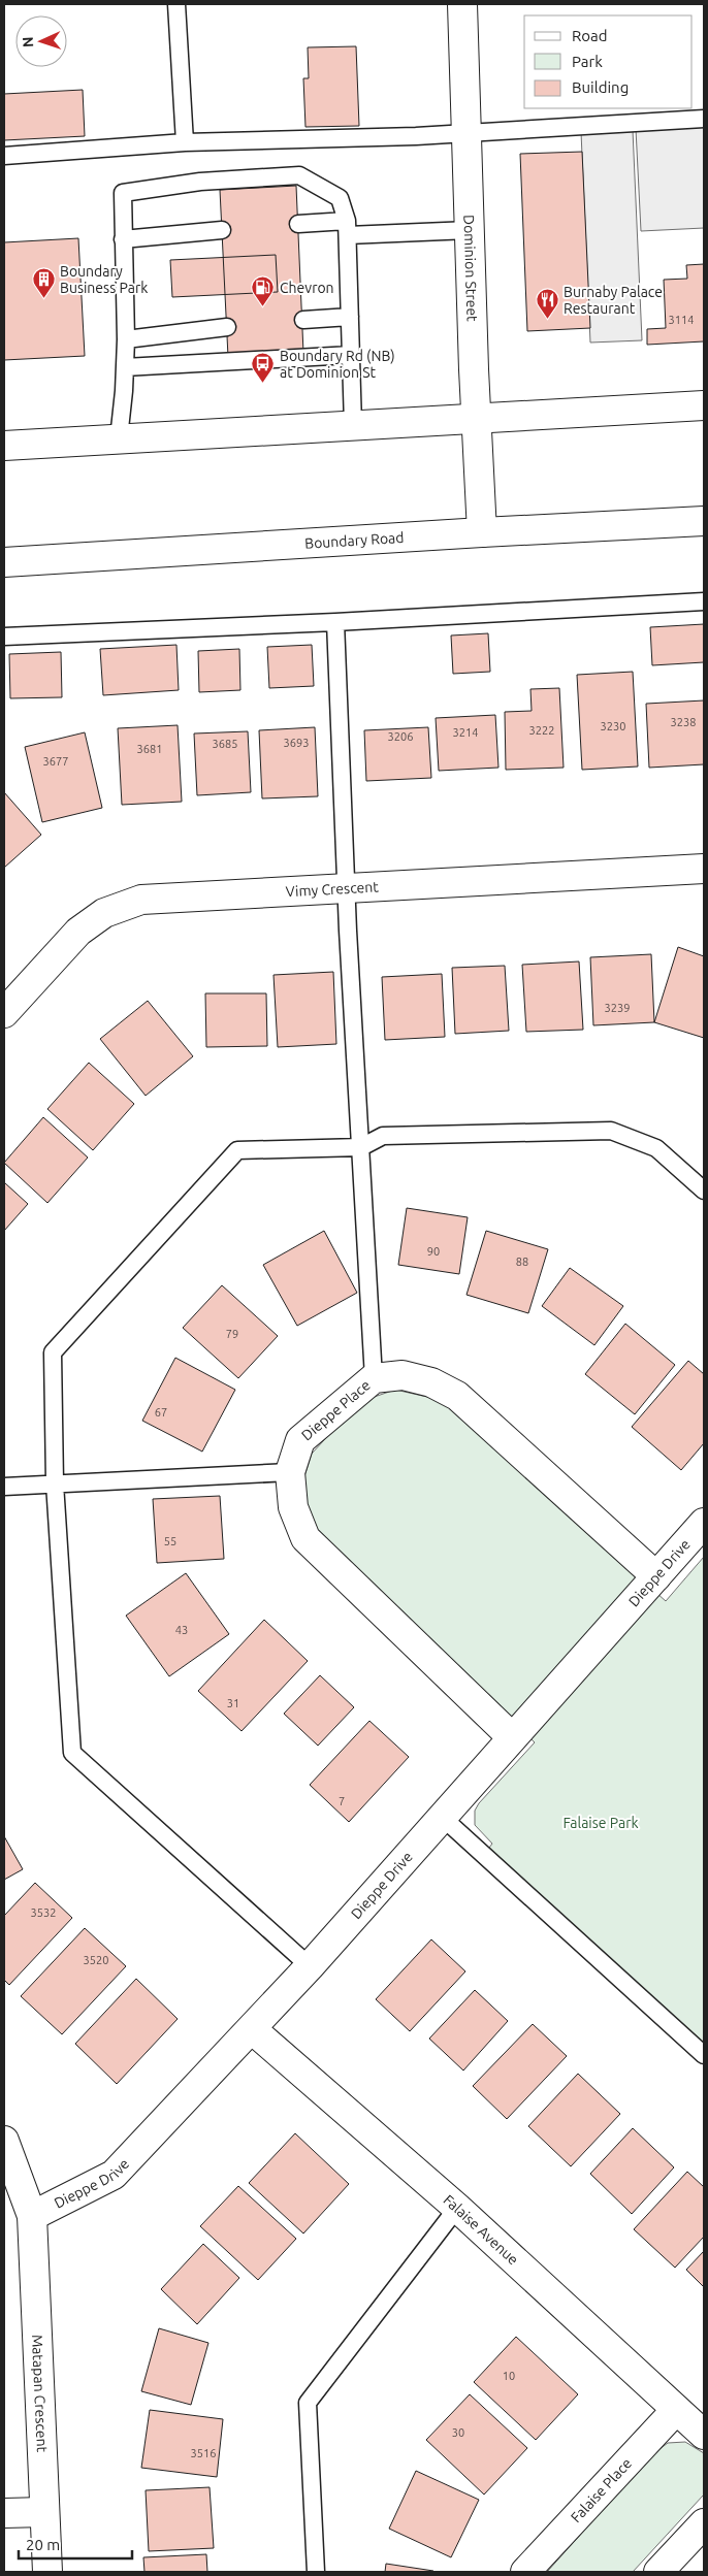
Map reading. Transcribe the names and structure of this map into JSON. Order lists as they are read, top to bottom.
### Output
{
  "streets": {
    "street": [
      "Dominion Street",
      "Boundary Road",
      "Vimy Crescent",
      "Dieppe Place",
      "Dieppe Drive",
      "Falaise Avenue",
      "Matapan Crescent",
      "Falaise Place"
    ]
  },
  "crossings": [
    ["Dominion Street", "Boundary Road"],
    ["Dieppe Place", "Dieppe Drive"],
    ["Dieppe Drive", "Falaise Avenue"],
    ["Dieppe Drive", "Matapan Crescent"],
    ["Falaise Avenue", "Falaise Place"]
  ],
  "parks": ["Falaise Park"],
  "places": {
    "building": ["Boundary Business Park"],
    "fuel station": ["Chevron"],
    "restaurant": ["Burnaby Palace Restaurant"],
    "bus stop": ["Boundary Rd (NB) at Dominion St"]
  },
  "house_numbers": [
    "3114",
    "3238",
    "3230",
    "3222",
    "3214",
    "3206",
    "3693",
    "3685",
    "3681",
    "3677",
    "3239",
    "90",
    "88",
    "79",
    "67",
    "55",
    "43",
    "31",
    "7",
    "3532",
    "3520",
    "10",
    "30",
    "3516"
  ],
  "legend": ["Road", "Park", "Building"],
  "scale_bar": "20 m",
  "north": "left"
}
